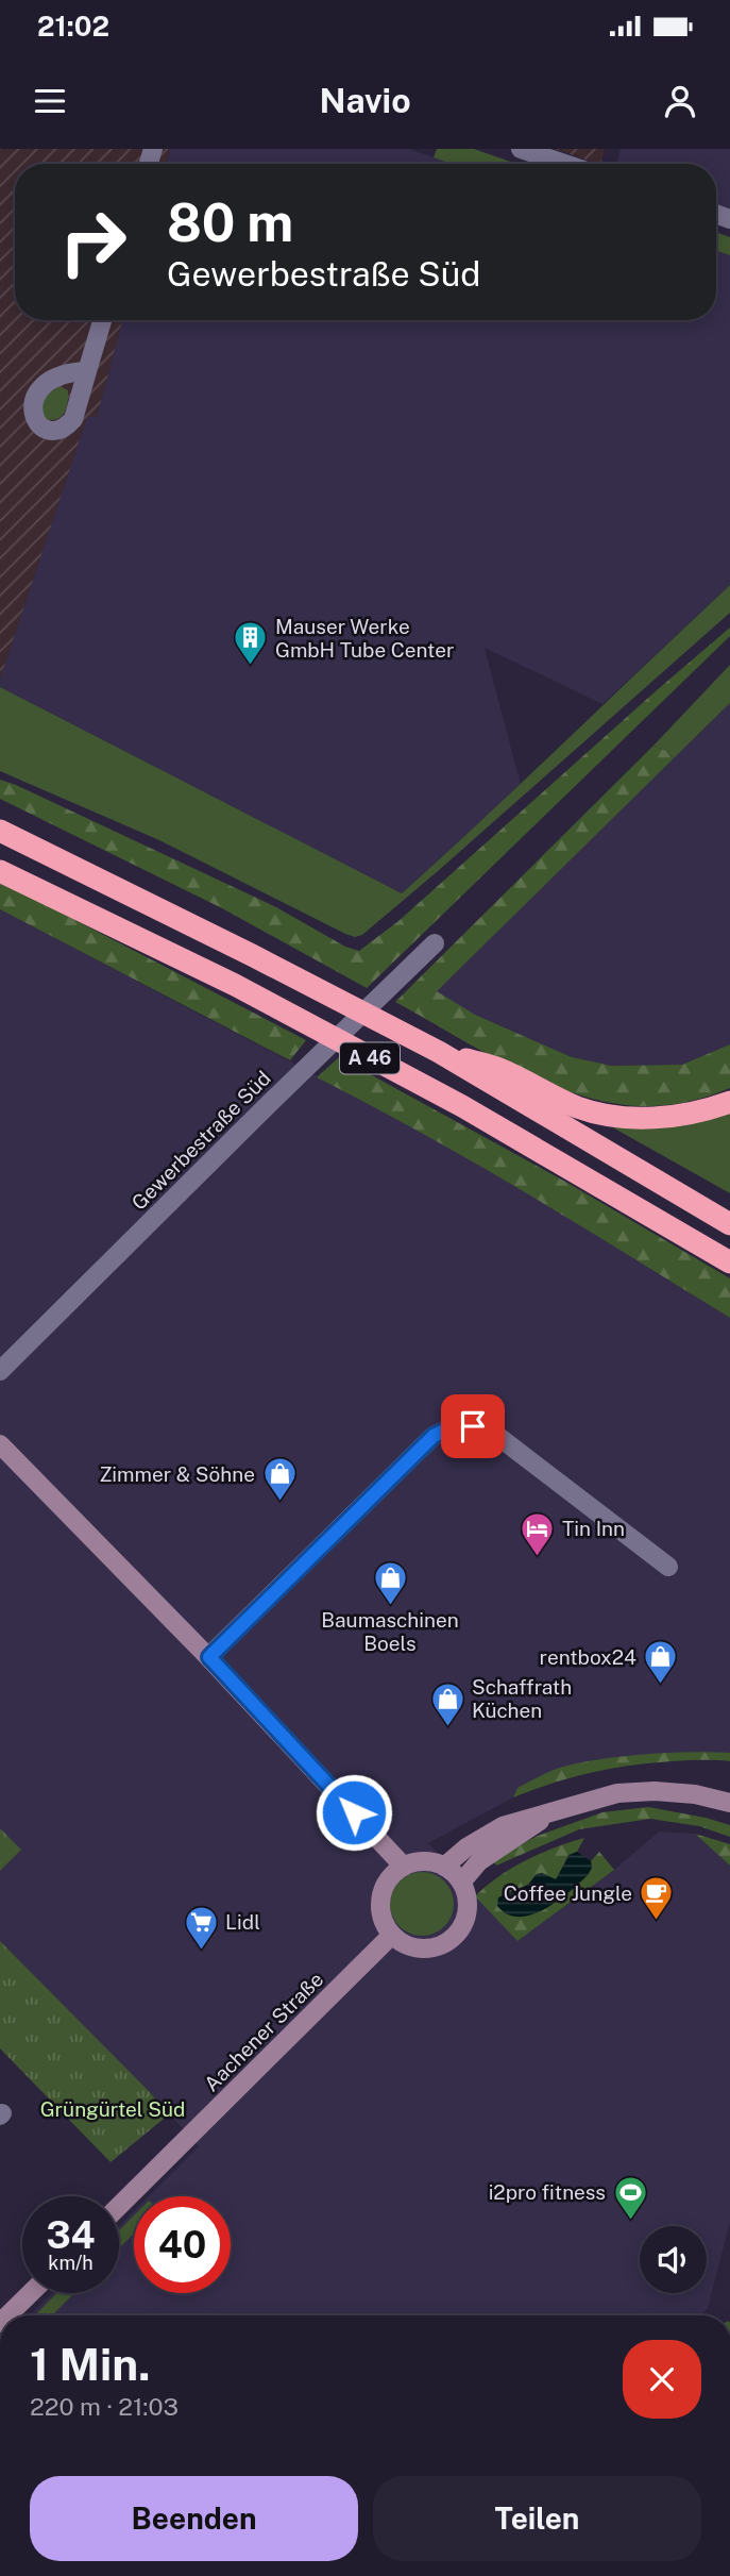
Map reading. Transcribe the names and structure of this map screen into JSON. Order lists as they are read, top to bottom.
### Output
{
  "streets": {
    "highway": ["A 46"],
    "main road": ["Aachener Straße"],
    "street": ["Gewerbestraße Süd"]
  },
  "parks": ["Grüngürtel Süd"],
  "places": {
    "building": ["Mauser Werke GmbH Tube Center"],
    "shop": [
      "Zimmer & Söhne",
      "Baumaschinen Boels",
      "rentbox24",
      "Schaffrath Küchen"
    ],
    "hotel": ["Tin Inn"],
    "cafe": ["Coffee Jungle"],
    "supermarket": ["Lidl"],
    "sports": ["i2pro fitness"]
  },
  "page": {
    "status": "21:02",
    "header": "Navio",
    "turn": ["80 m", "Gewerbestraße Süd"],
    "speed": "34 km/h",
    "limit": "40",
    "heading": ["1 Min.", "220 m · 21:03"],
    "buttons": ["Beenden", "Teilen"]
  }
}
